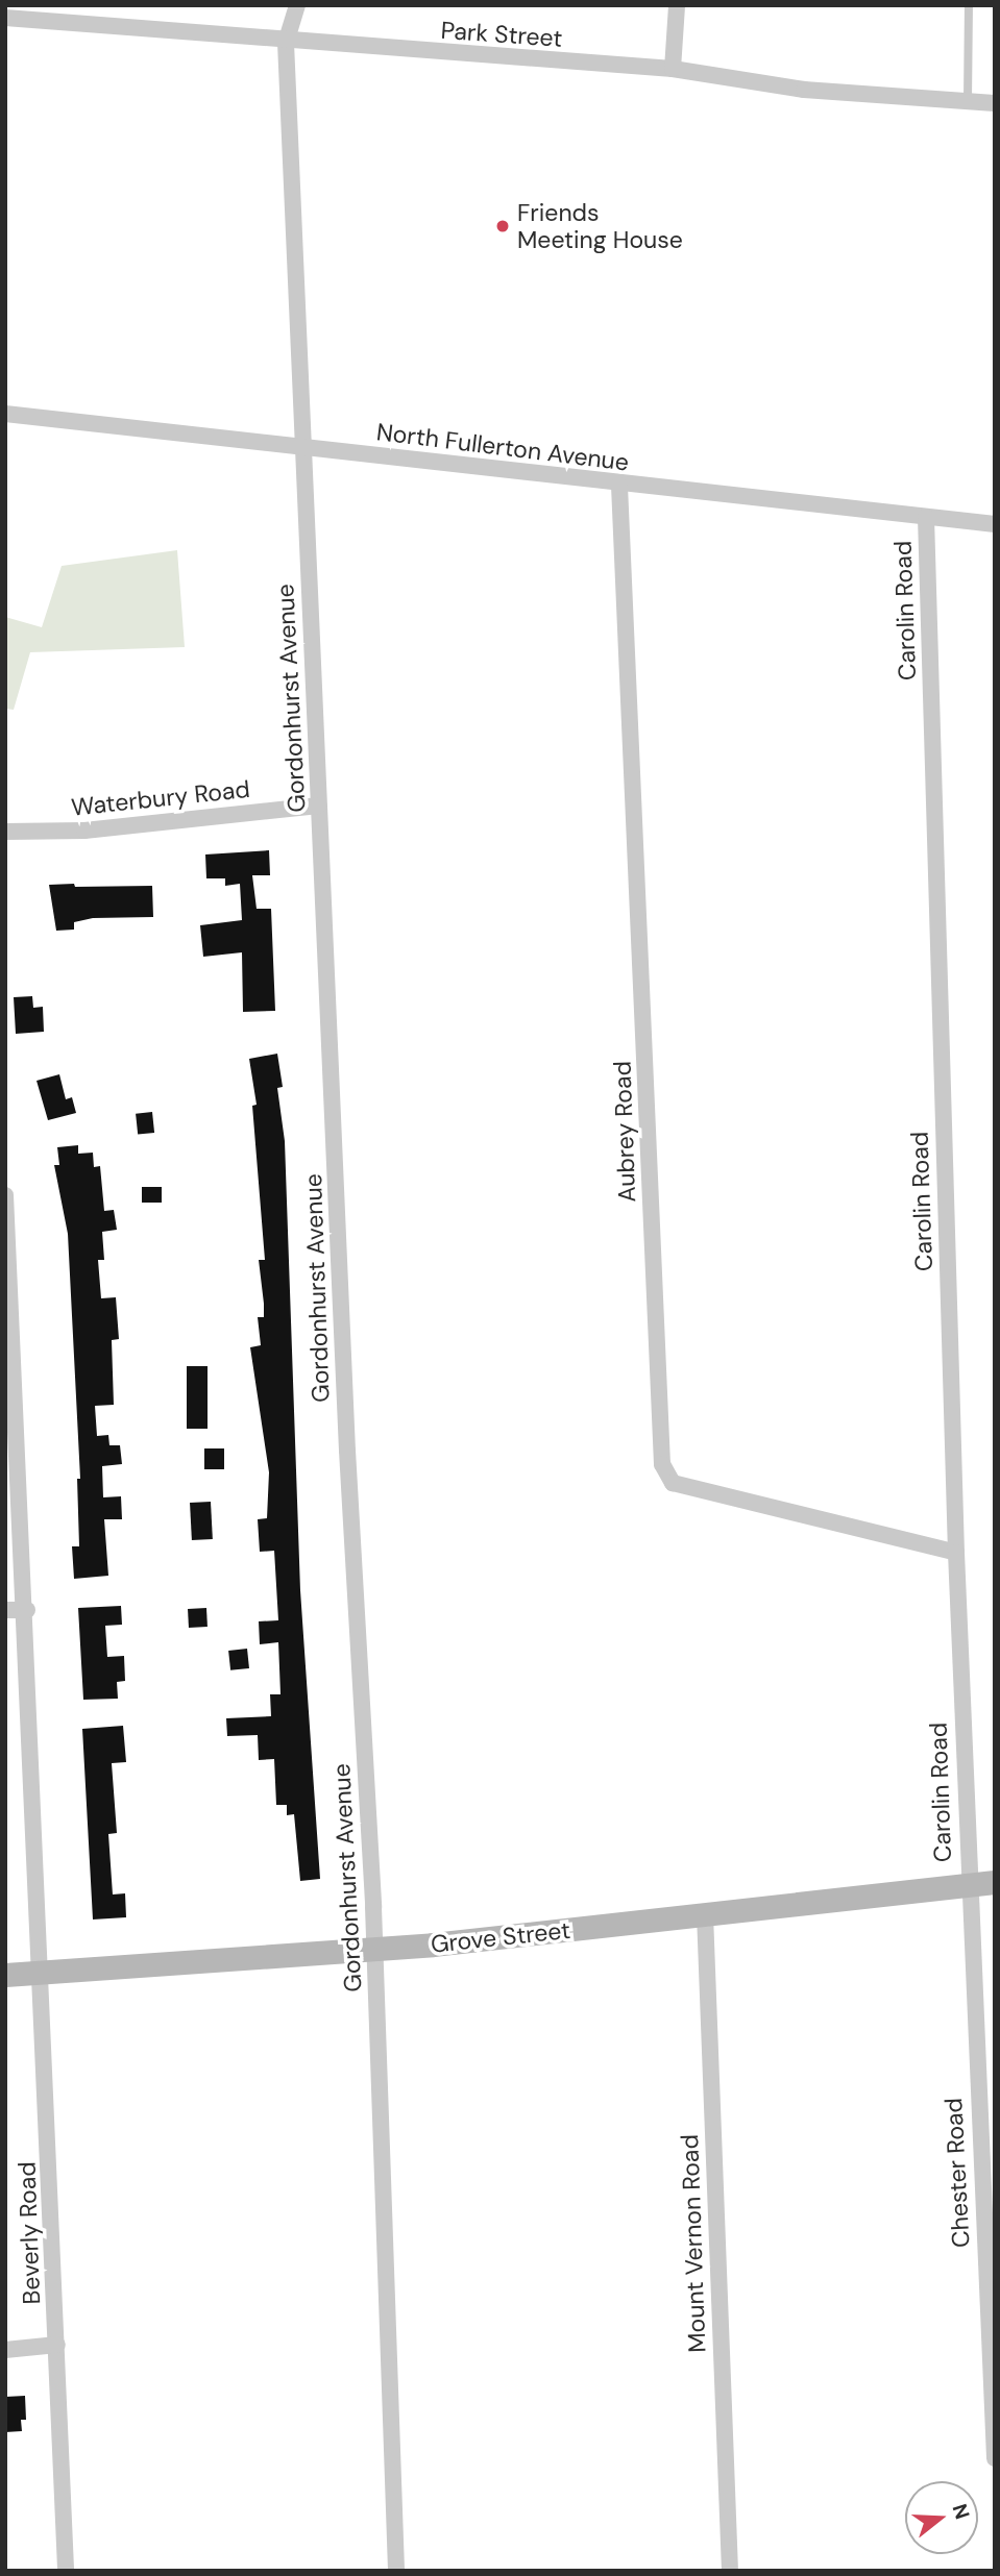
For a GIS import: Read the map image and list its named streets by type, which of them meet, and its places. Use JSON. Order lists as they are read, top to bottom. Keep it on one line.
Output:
{"streets":{"main road":["Grove Street"],"street":["Park Street","North Fullerton Avenue","Carolin Road","Gordonhurst Avenue","Waterbury Road","Aubrey Road","Chester Road","Beverly Road","Mount Vernon Road"]},"crossings":[["Park Street","Gordonhurst Avenue"],["North Fullerton Avenue","Carolin Road"],["North Fullerton Avenue","Gordonhurst Avenue"],["North Fullerton Avenue","Aubrey Road"],["Carolin Road","Aubrey Road"],["Carolin Road","Grove Street"],["Carolin Road","Chester Road"],["Gordonhurst Avenue","Waterbury Road"],["Gordonhurst Avenue","Grove Street"],["Grove Street","Chester Road"],["Grove Street","Beverly Road"],["Grove Street","Mount Vernon Road"]],"places":["Friends Meeting House"],"north":"right"}
